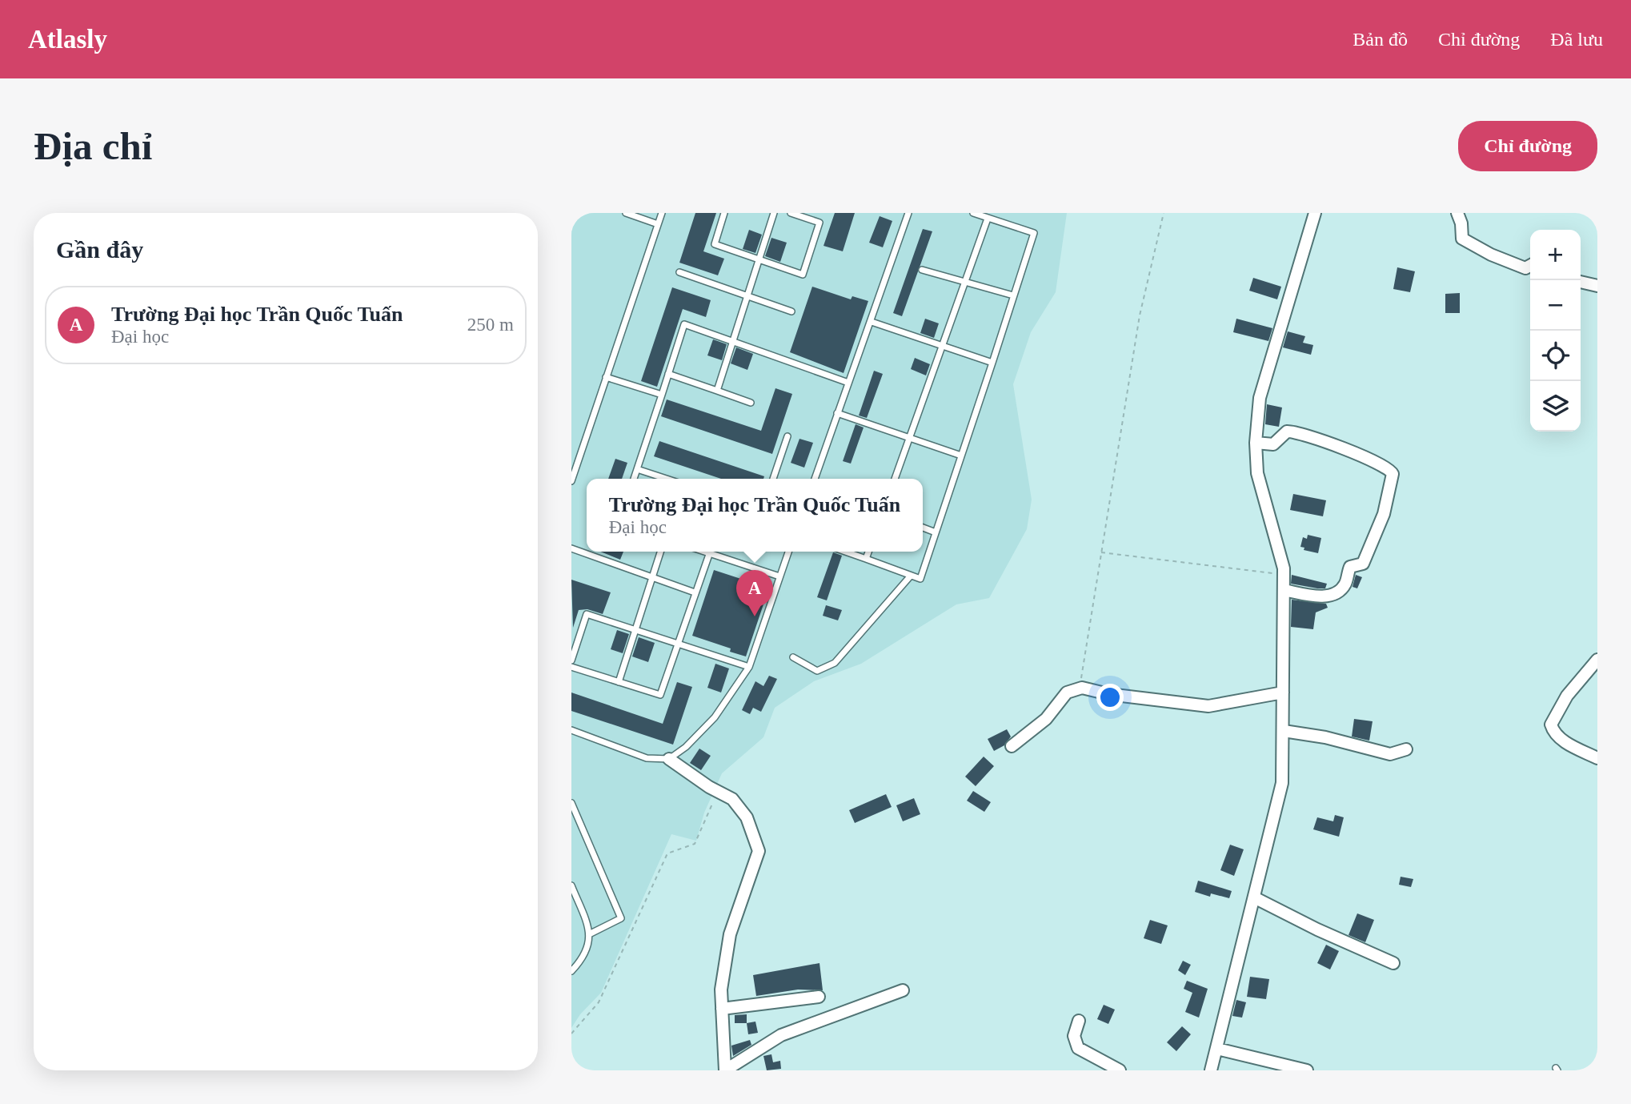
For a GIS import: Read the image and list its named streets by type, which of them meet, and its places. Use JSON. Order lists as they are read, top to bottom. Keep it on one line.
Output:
{"page":{"header":"Atlasly","nav":["Bản đồ","Chỉ đường","Đã lưu"],"buttons":"Chỉ đường","title":"Địa chỉ","heading":"Gần đây","map_buttons":["+","−"],"list":[{"mark":"A","name":"Trường Đại học Trần Quốc Tuấn","note":"Đại học","value":"250 m"}],"popup":["Trường Đại học Trần Quốc Tuấn","Đại học"],"pins":"A"}}
